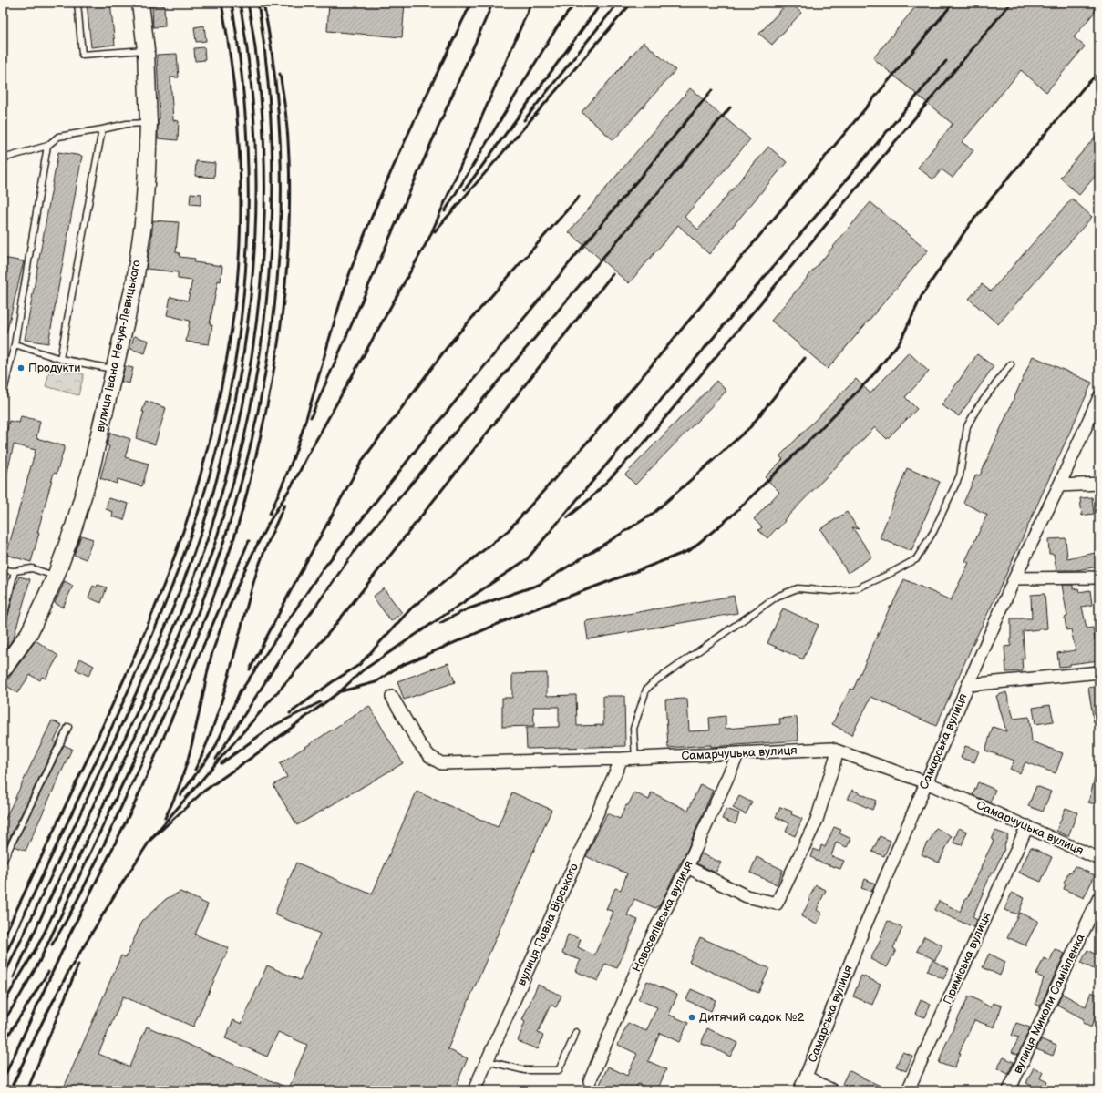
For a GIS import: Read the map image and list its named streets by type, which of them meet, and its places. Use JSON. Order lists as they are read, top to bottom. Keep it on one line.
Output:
{"streets":{"street":["вулиця Івана Нечуя-Левицького","Самарська вулиця","Самарчуцька вулиця","Новоселівська вулиця","вулиця Павла Вірського","Приміська вулиця","вулиця Миколи Самійленка"]},"crossings":[["Самарська вулиця","Самарчуцька вулиця"],["Самарчуцька вулиця","Новоселівська вулиця"],["Самарчуцька вулиця","вулиця Павла Вірського"],["Самарчуцька вулиця","Приміська вулиця"]],"places":["Продукти","Дитячий садок №2"]}
